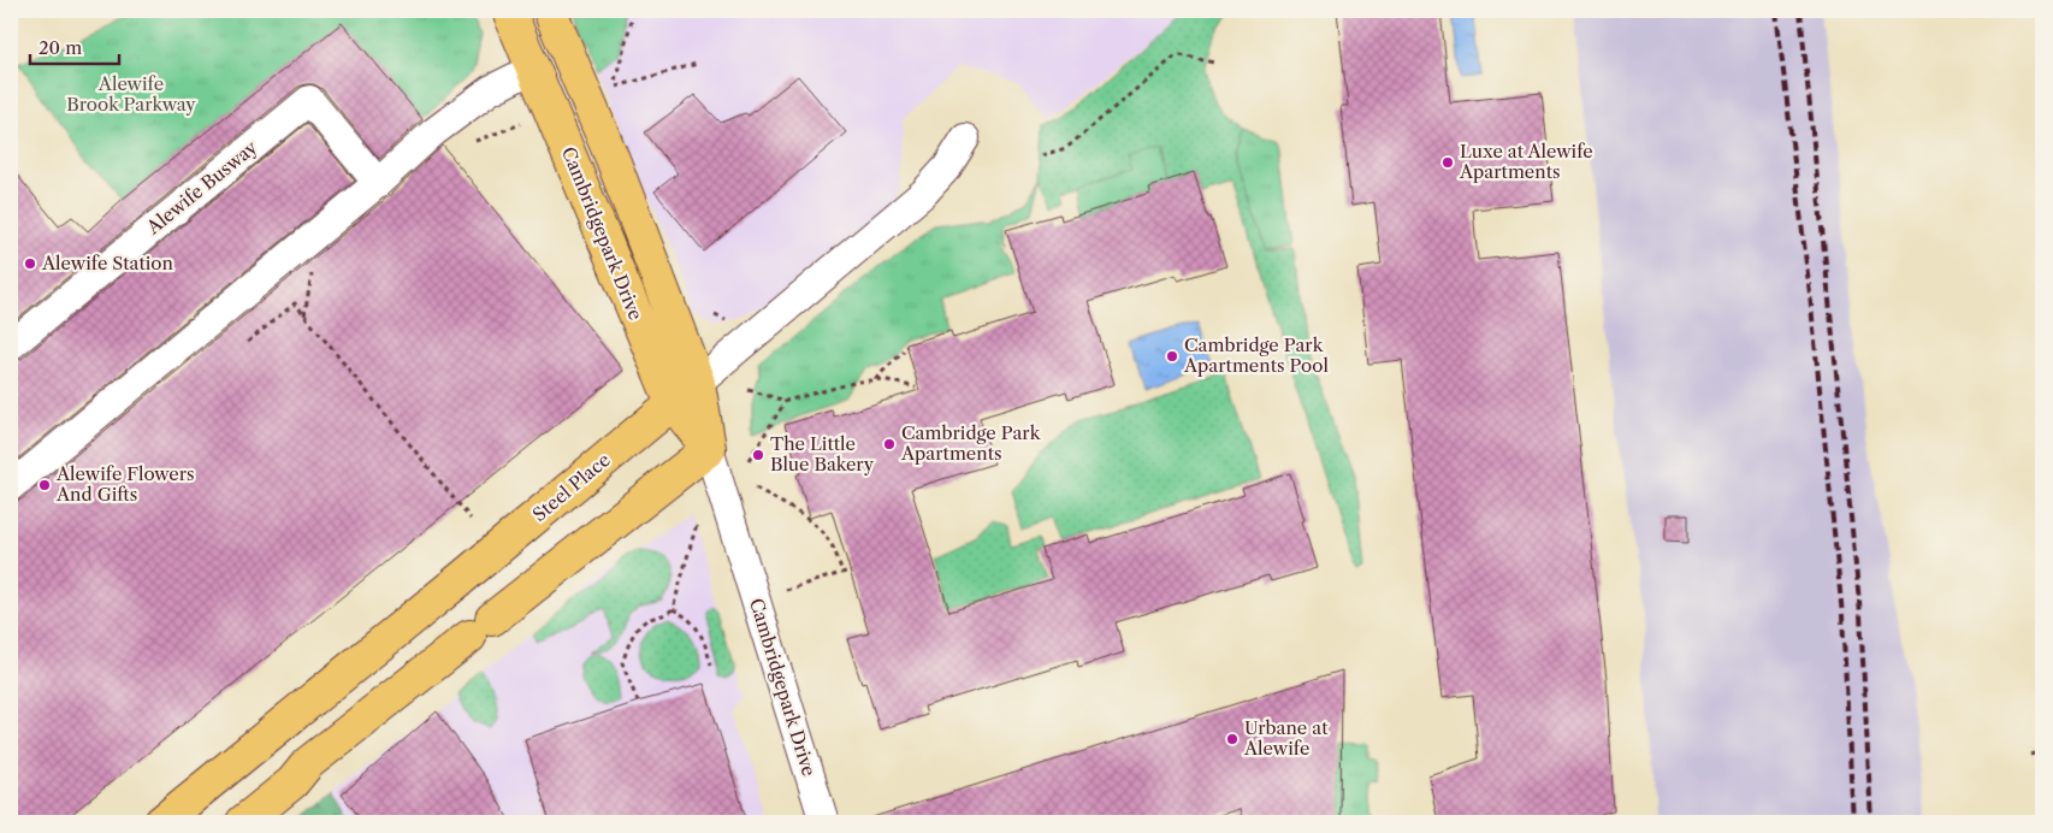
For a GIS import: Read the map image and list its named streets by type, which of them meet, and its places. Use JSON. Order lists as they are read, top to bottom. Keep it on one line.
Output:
{"streets":{"main road":["Cambridgepark Drive","Steel Place"],"street":["Alewife Busway"]},"crossings":[["Cambridgepark Drive","Steel Place"]],"parks":["Alewife Brook Parkway"],"places":["Luxe at Alewife Apartments","Alewife Station","Cambridge Park Apartments Pool","Cambridge Park Apartments","The Little Blue Bakery","Alewife Flowers And Gifts","Urbane at Alewife"],"scale_bar":"20 m"}
